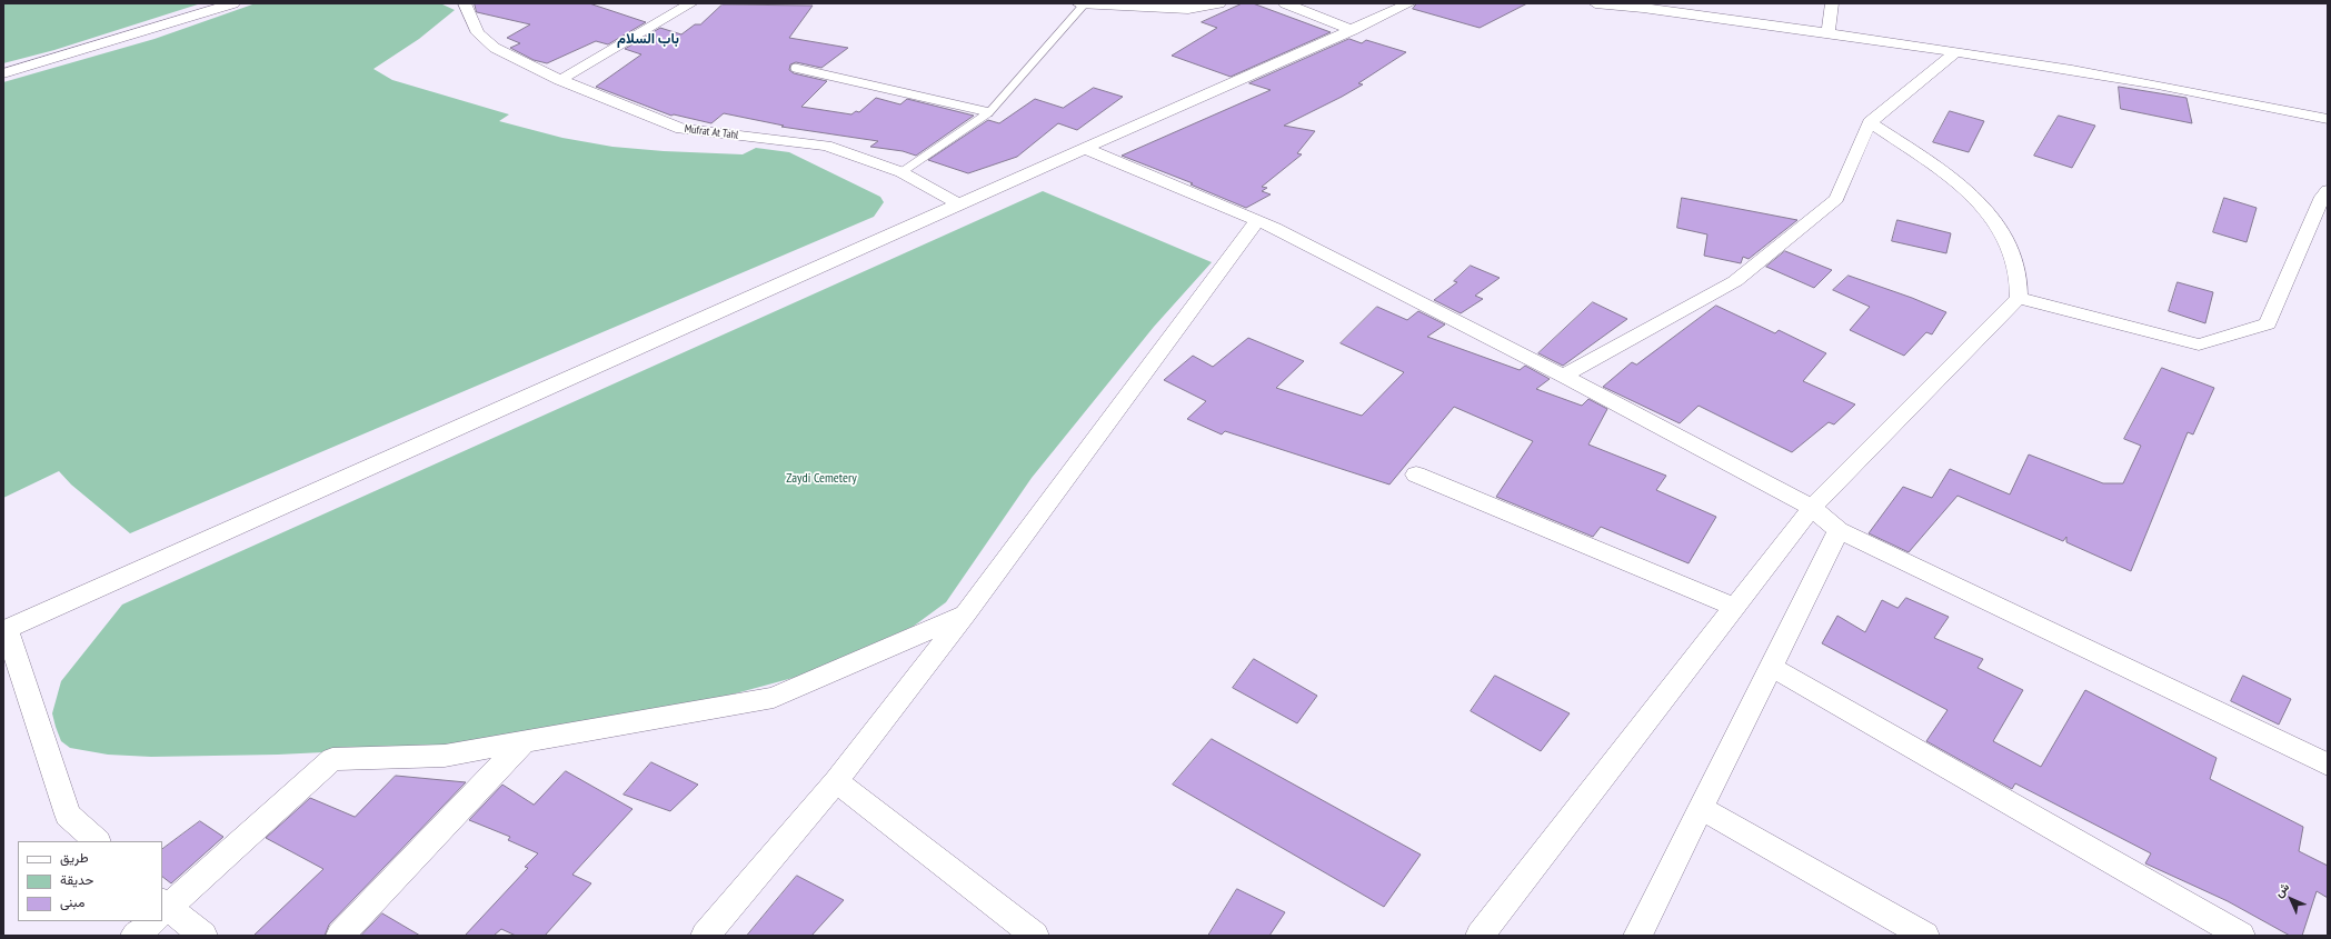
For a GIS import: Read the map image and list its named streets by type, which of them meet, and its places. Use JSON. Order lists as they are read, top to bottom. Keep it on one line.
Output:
{"streets":{"street":["Mufrat At Tahl"]},"districts":["باب السلام"],"parks":["Zaydi Cemetery"],"legend":["طريق","حديقة","مبنى"],"north":"top left"}
